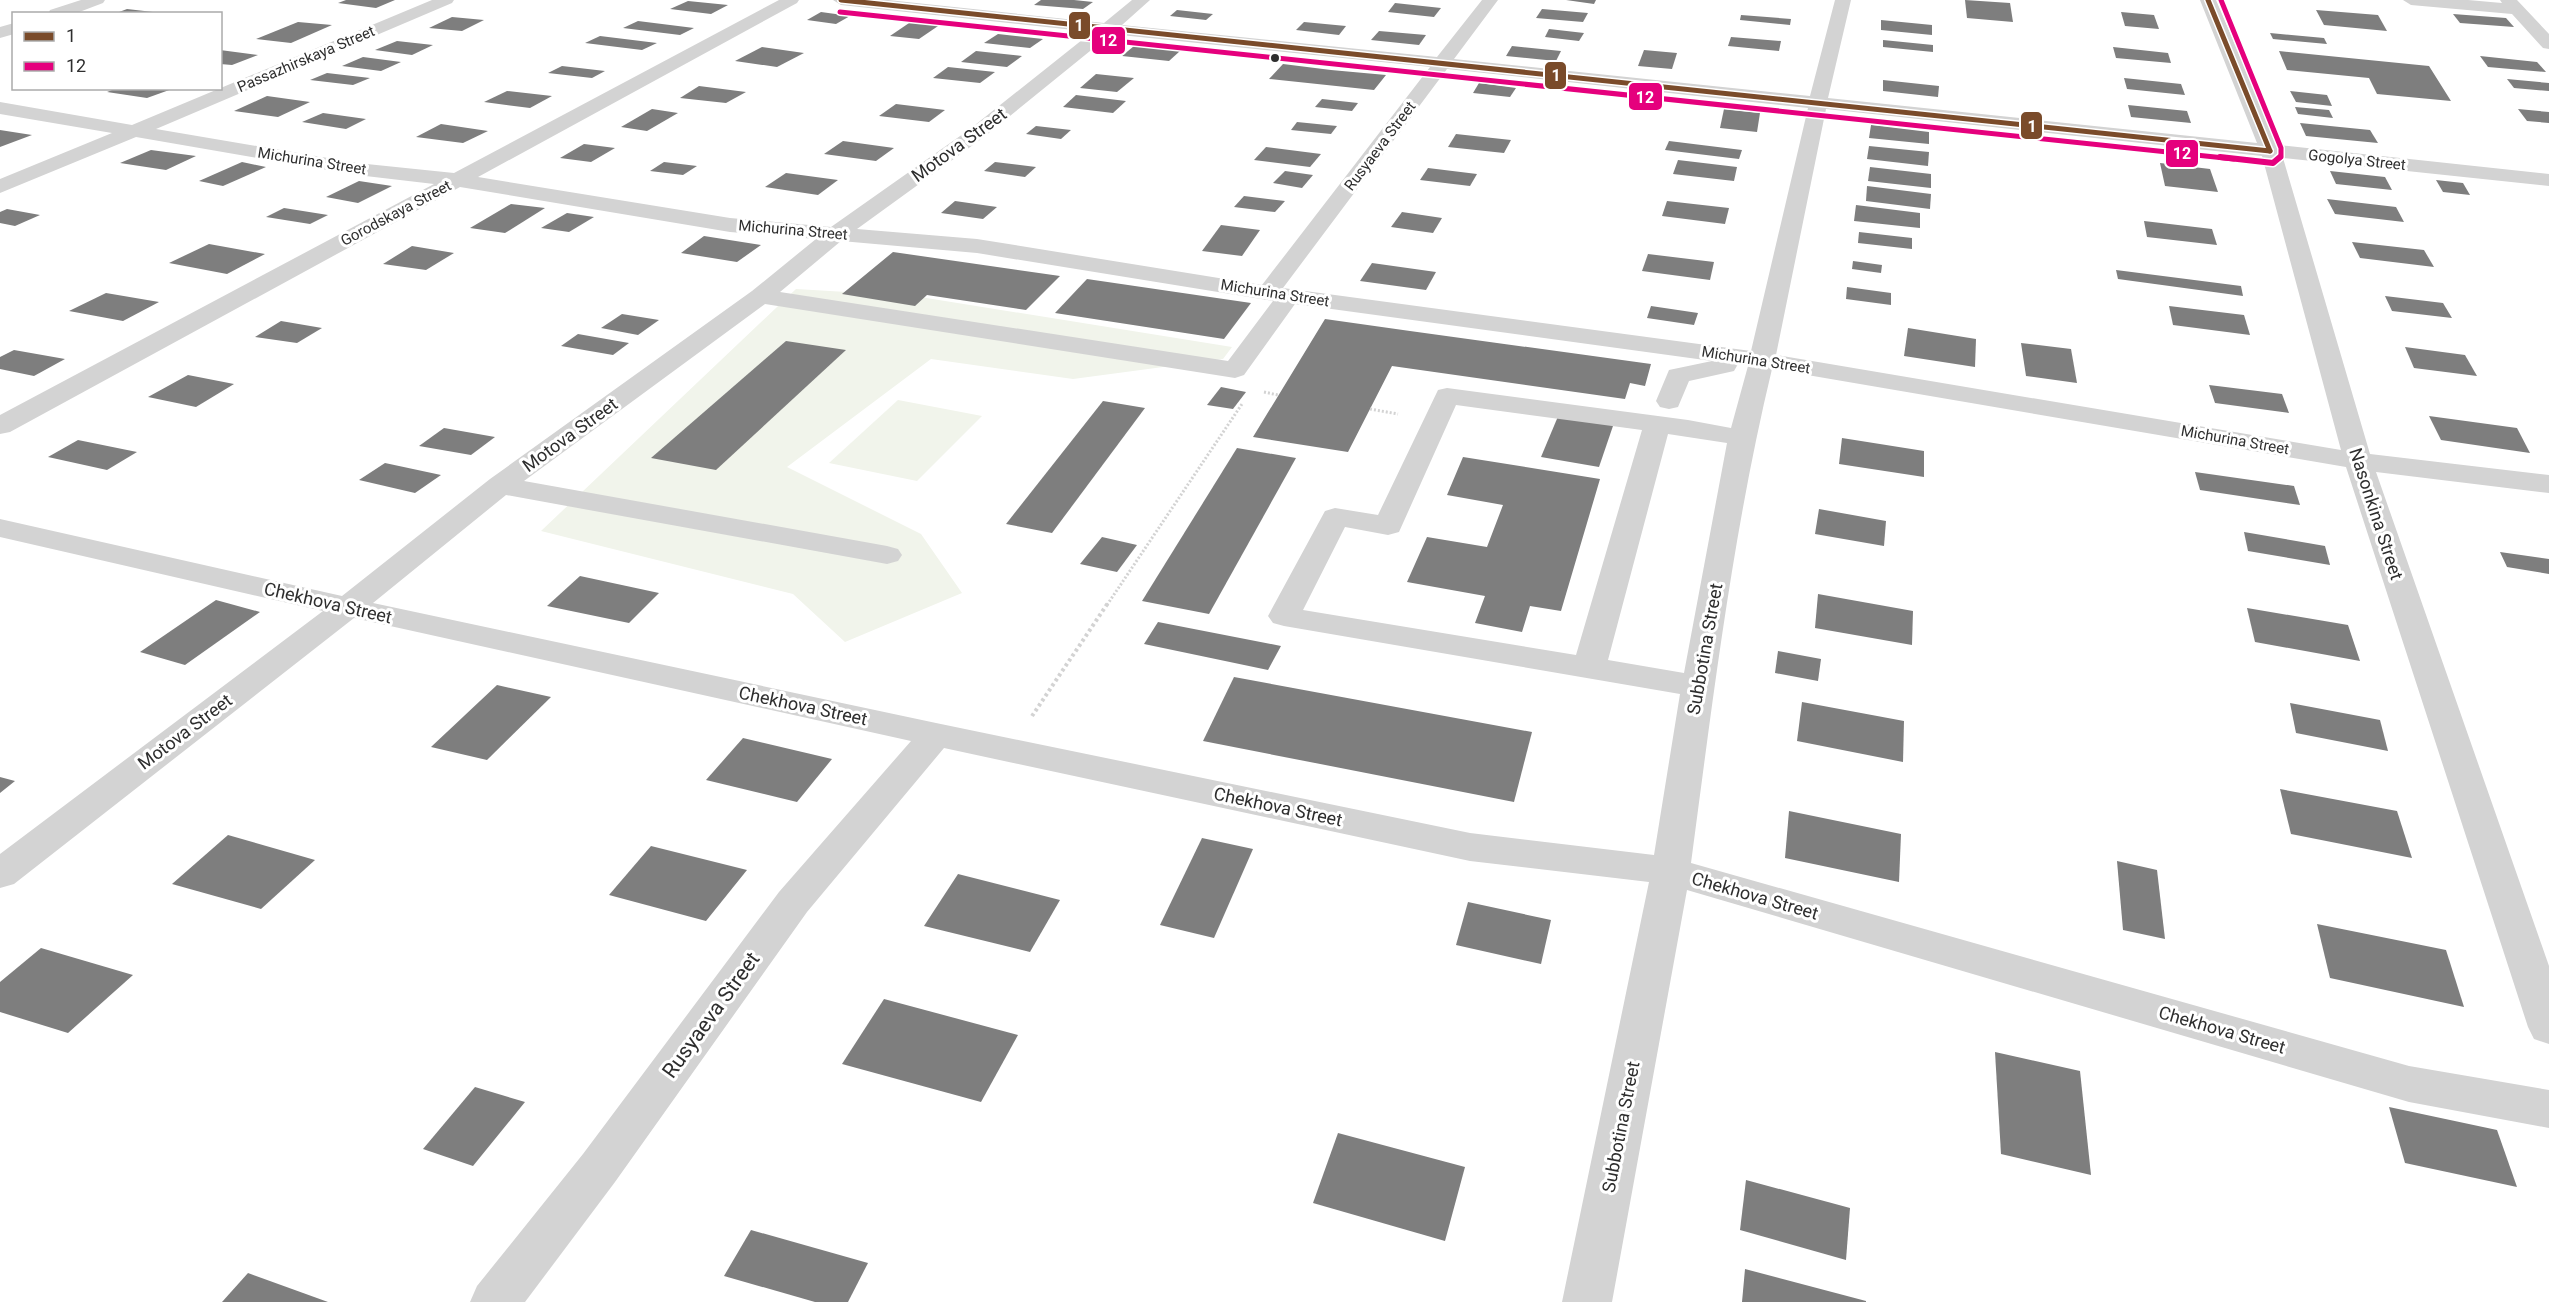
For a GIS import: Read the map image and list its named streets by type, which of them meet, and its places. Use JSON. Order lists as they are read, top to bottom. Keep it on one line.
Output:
{"streets":{"street":["Passazhirskaya Street","Motova Street","Rusyaeva Street","Gogolya Street","Michurina Street","Gorodskaya Street","Nasonkina Street","Chekhova Street","Subbotina Street"]},"crossings":[["Passazhirskaya Street","Michurina Street"],["Motova Street","Rusyaeva Street"],["Motova Street","Gogolya Street"],["Motova Street","Michurina Street"],["Motova Street","Chekhova Street"],["Rusyaeva Street","Gogolya Street"],["Rusyaeva Street","Michurina Street"],["Rusyaeva Street","Chekhova Street"],["Gogolya Street","Nasonkina Street"],["Gogolya Street","Subbotina Street"],["Michurina Street","Gorodskaya Street"],["Michurina Street","Nasonkina Street"],["Michurina Street","Subbotina Street"],["Chekhova Street","Subbotina Street"]],"lines":["transit line 1","transit line 12"],"legend":["1","12"]}
